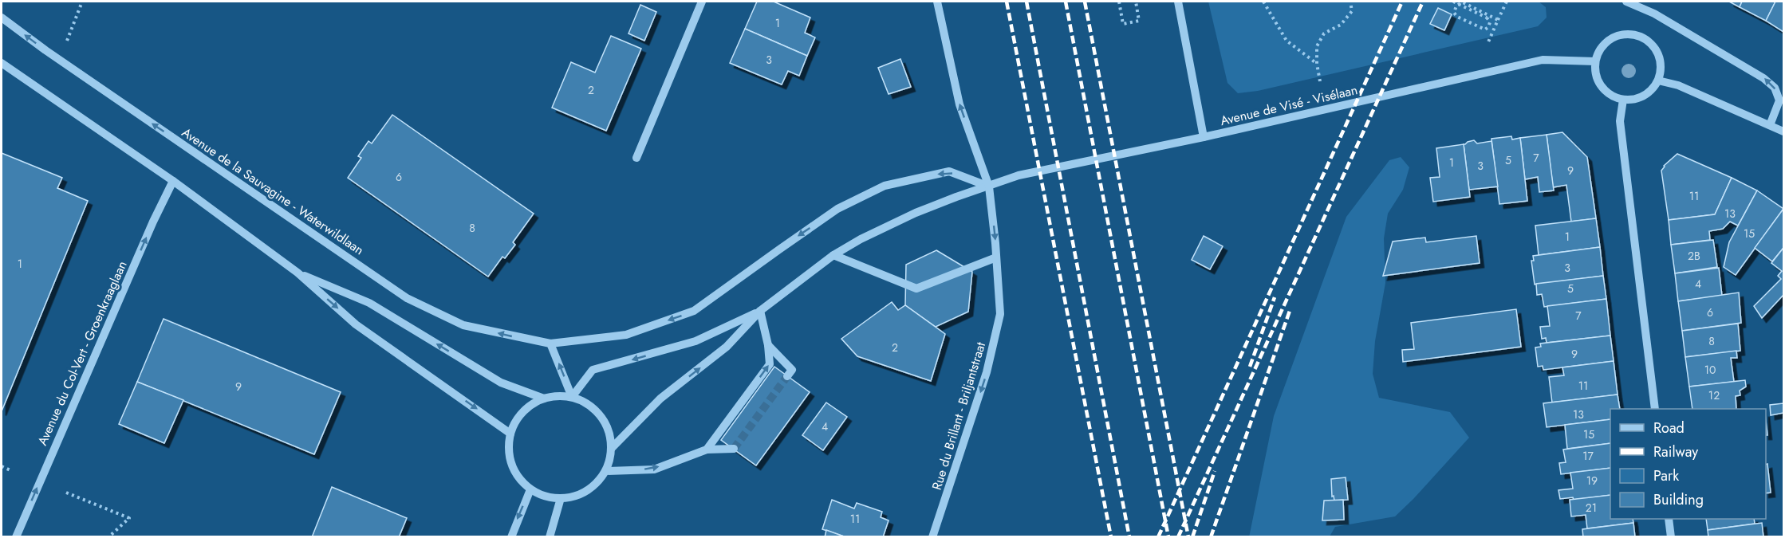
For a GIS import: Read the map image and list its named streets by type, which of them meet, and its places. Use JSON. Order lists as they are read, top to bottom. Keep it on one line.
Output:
{"streets":{"street":["Avenue de Visé - Visélaan","Avenue de la Sauvagine - Waterwildlaan","Avenue du Col-Vert - Groenkraaglaan","Rue du Brillant - Briljantstraat"]},"crossings":[["Avenue de Visé - Visélaan","Avenue de la Sauvagine - Waterwildlaan"],["Avenue de Visé - Visélaan","Rue du Brillant - Briljantstraat"],["Avenue de la Sauvagine - Waterwildlaan","Rue du Brillant - Briljantstraat"]],"one_way":["Avenue du Col-Vert - Groenkraaglaan"],"house_numbers":["1","3","2","7","5","1","3","9","6","11","13","8","15","1","2B","1","3","4","5","6","7","8","2","9","10","11","9","12","13","4","15","17","19","21","11"],"legend":["Road","Railway","Park","Building"]}
